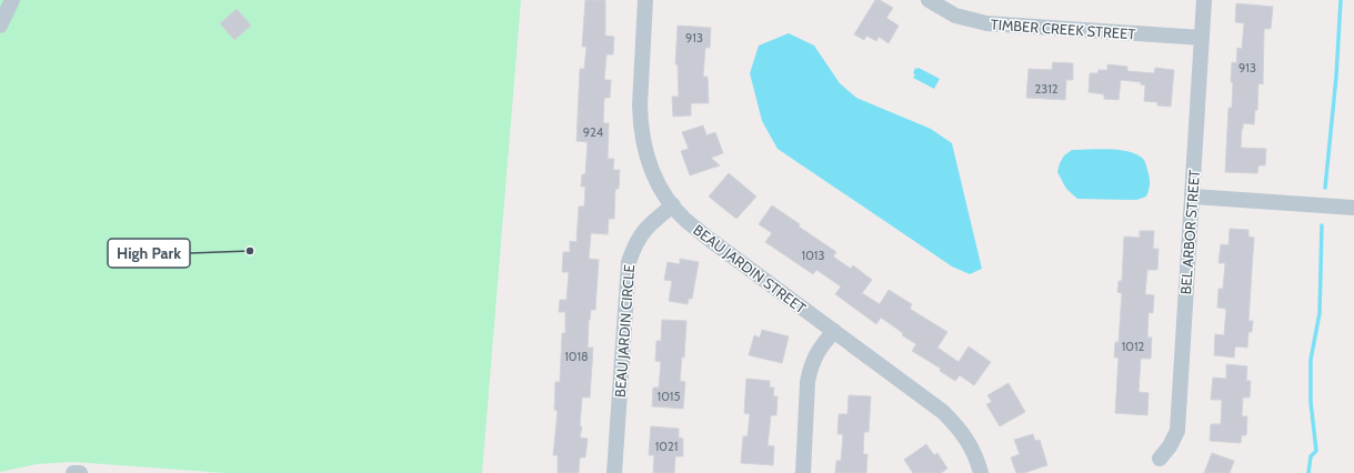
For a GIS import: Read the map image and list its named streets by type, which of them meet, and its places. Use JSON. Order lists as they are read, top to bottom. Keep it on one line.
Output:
{"streets":{"street":["TIMBER CREEK STREET","BEL ARBOR STREET","BEAU JARDIN STREET","BEAU JARDIN CIRCLE"]},"crossings":[["TIMBER CREEK STREET","BEL ARBOR STREET"],["BEAU JARDIN STREET","BEAU JARDIN CIRCLE"]],"places":["High Park"],"house_numbers":["913","913","2312","924","1013","1012","1018","1015","1021"]}
